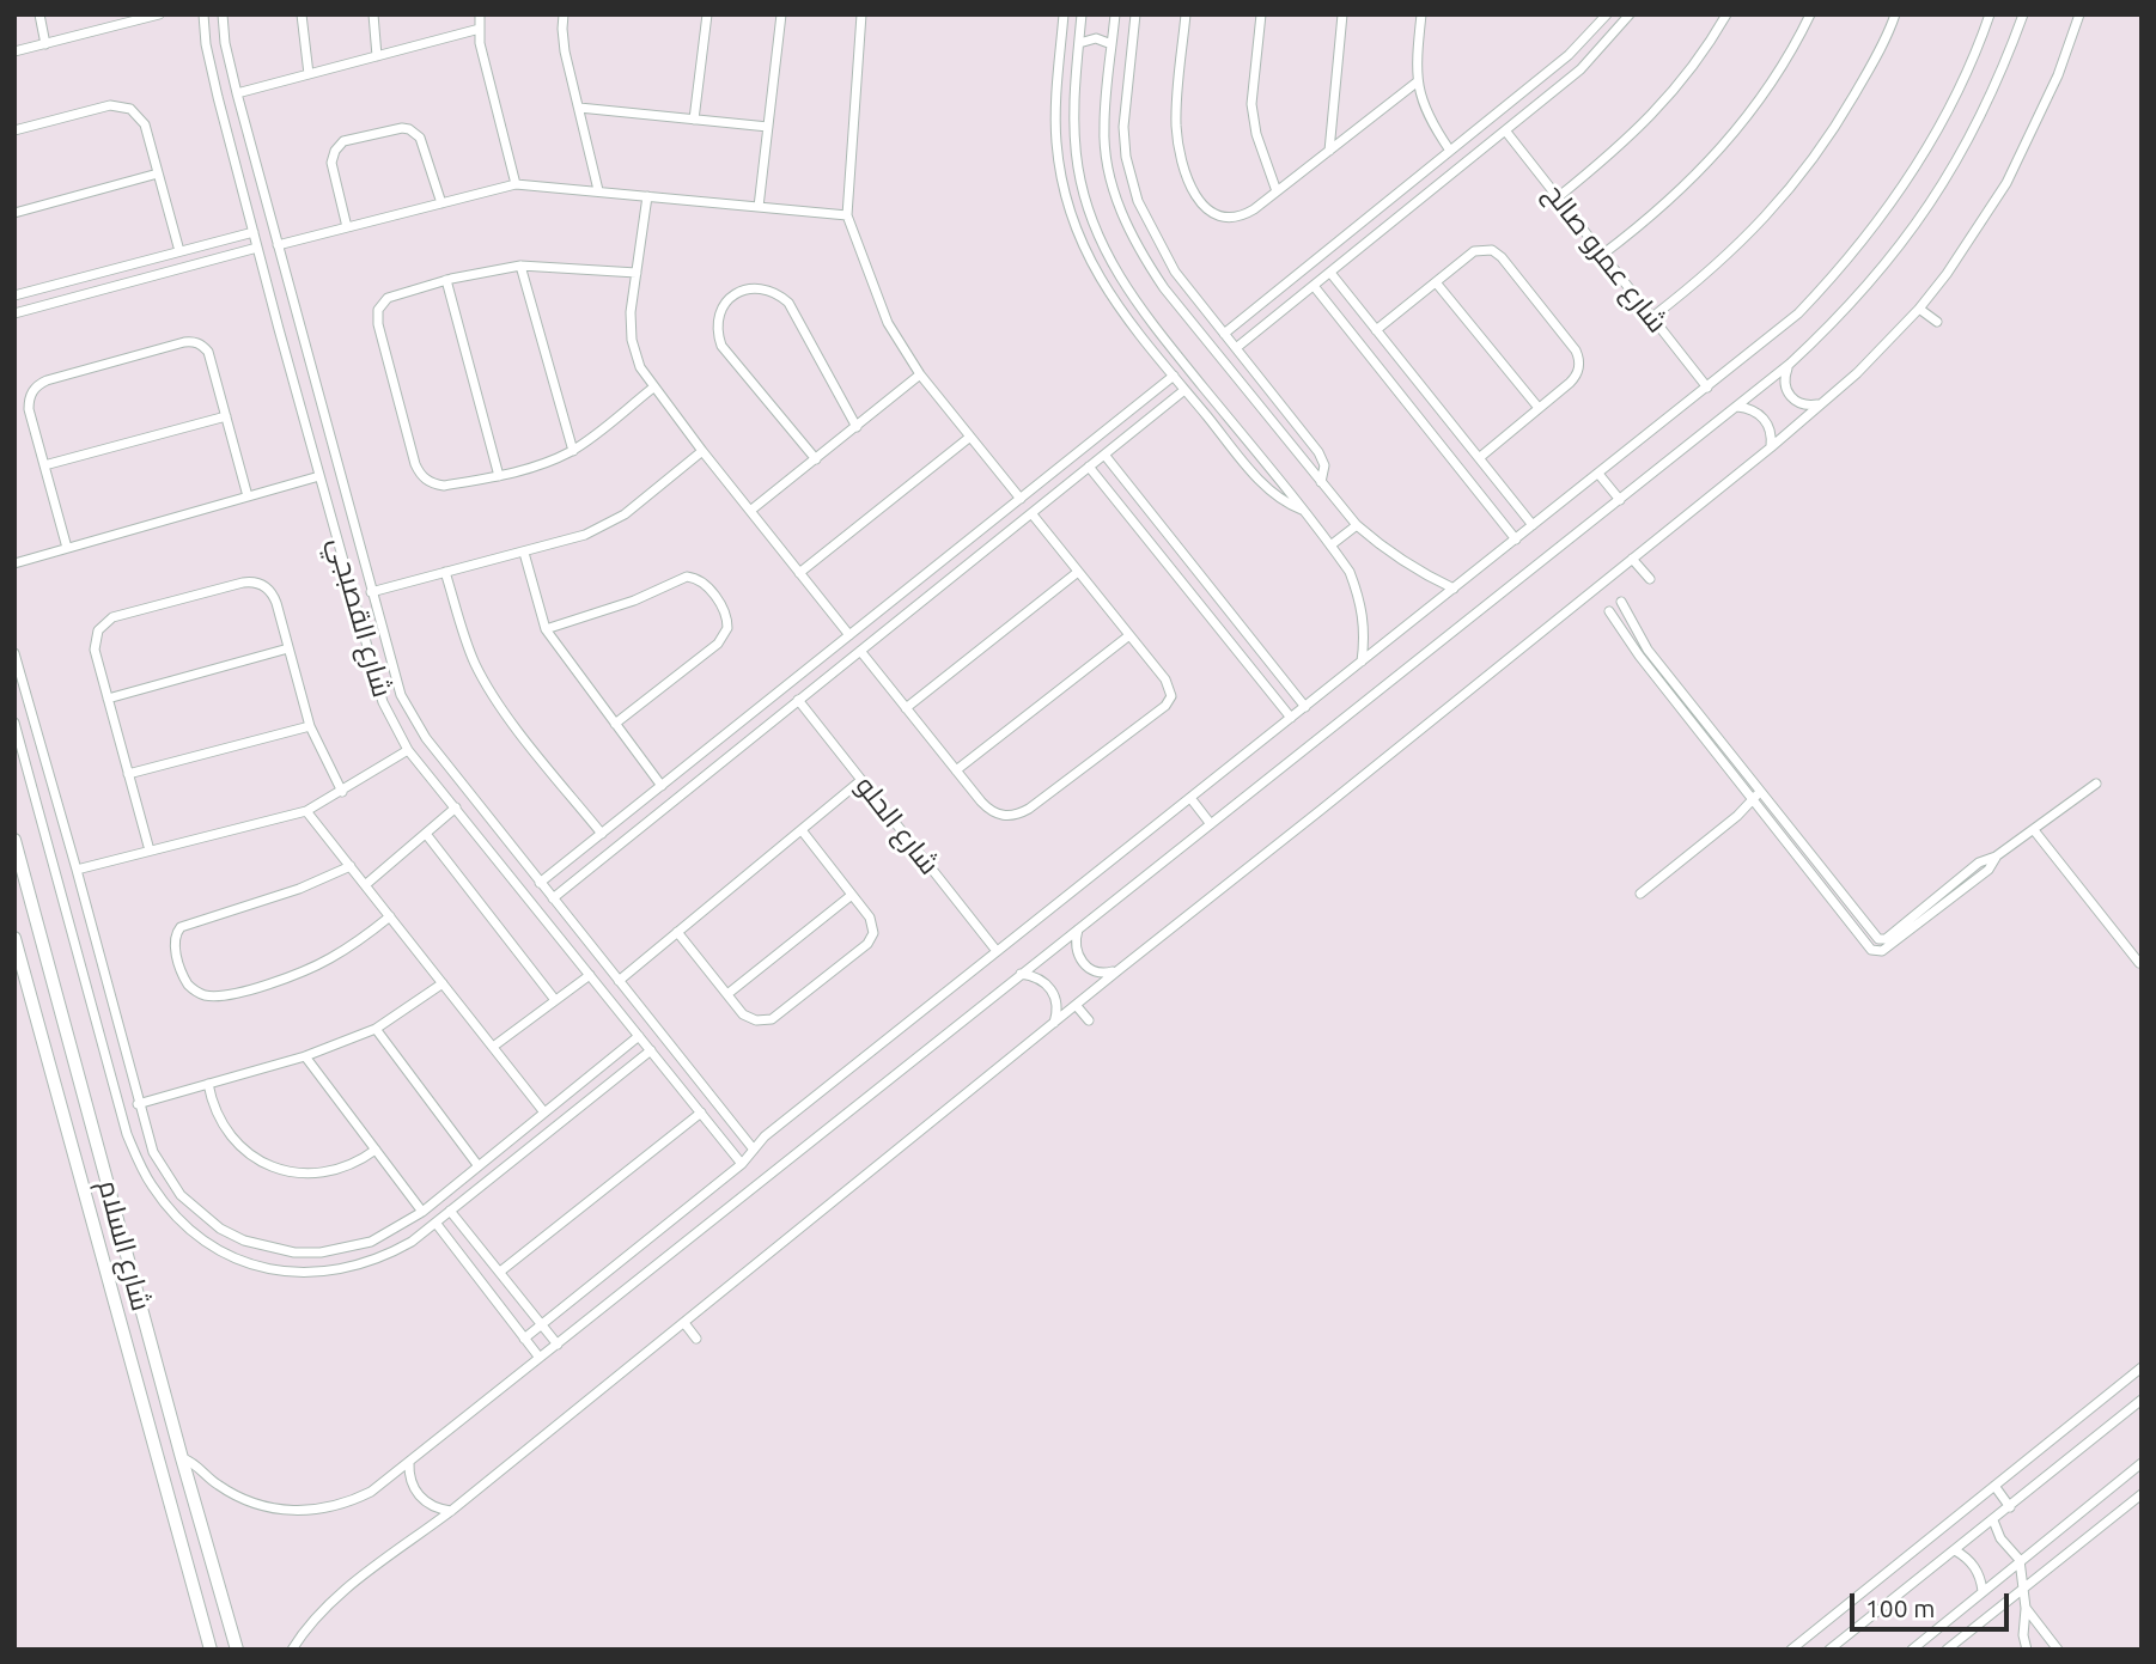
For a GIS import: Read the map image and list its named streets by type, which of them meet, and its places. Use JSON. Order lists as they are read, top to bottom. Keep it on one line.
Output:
{"streets":{"main road":["شارع السلام"],"street":["شارع عمرو صالح","شارع القصبجي","شارع الحلو"]},"scale_bar":"100 m"}
